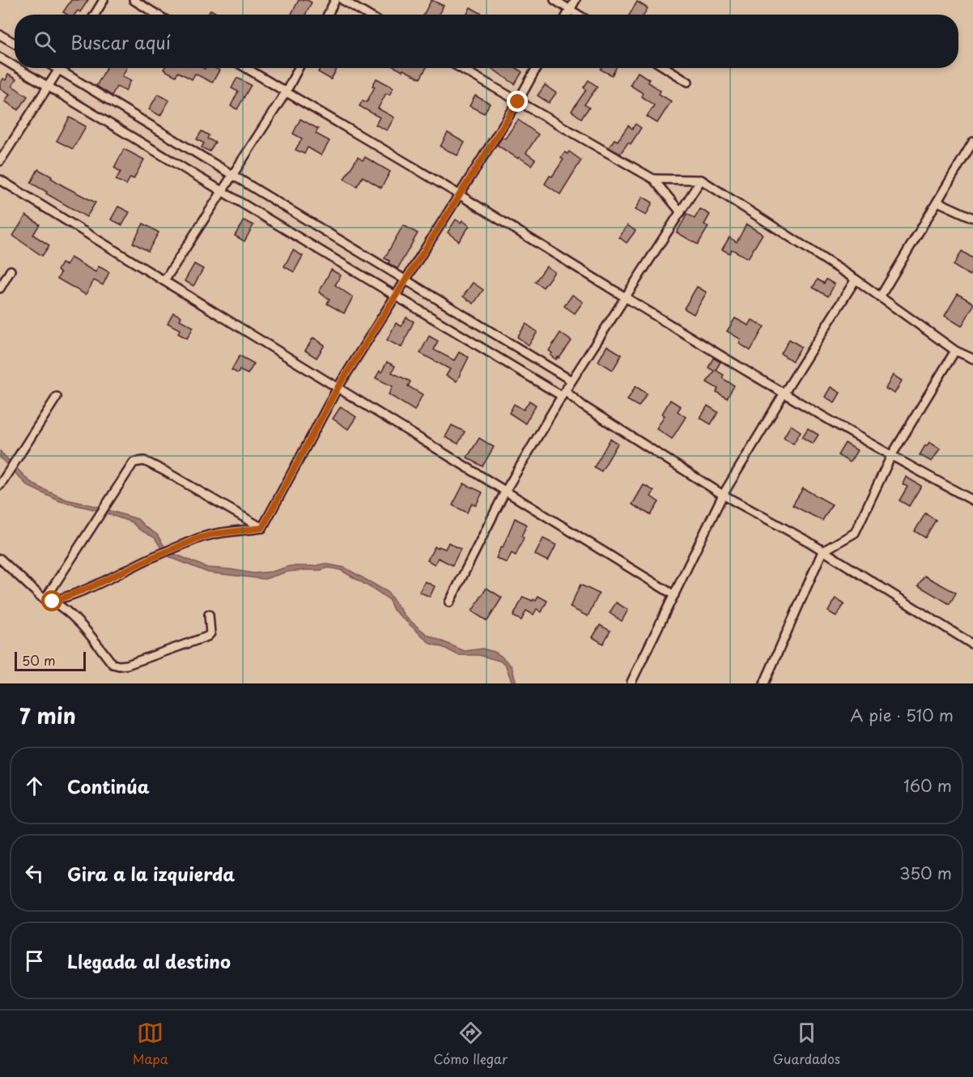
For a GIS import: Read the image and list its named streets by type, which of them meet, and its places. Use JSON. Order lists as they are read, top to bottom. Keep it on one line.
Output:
{"scale_bar":"50 m","page":{"search":"Buscar aquí","scale":"50 m","heading":["7 min","A pie · 510 m"],"list":[["Continúa","160 m"],["Gira a la izquierda","350 m"],"Llegada al destino"],"nav":["Mapa","Cómo llegar","Guardados"]}}
